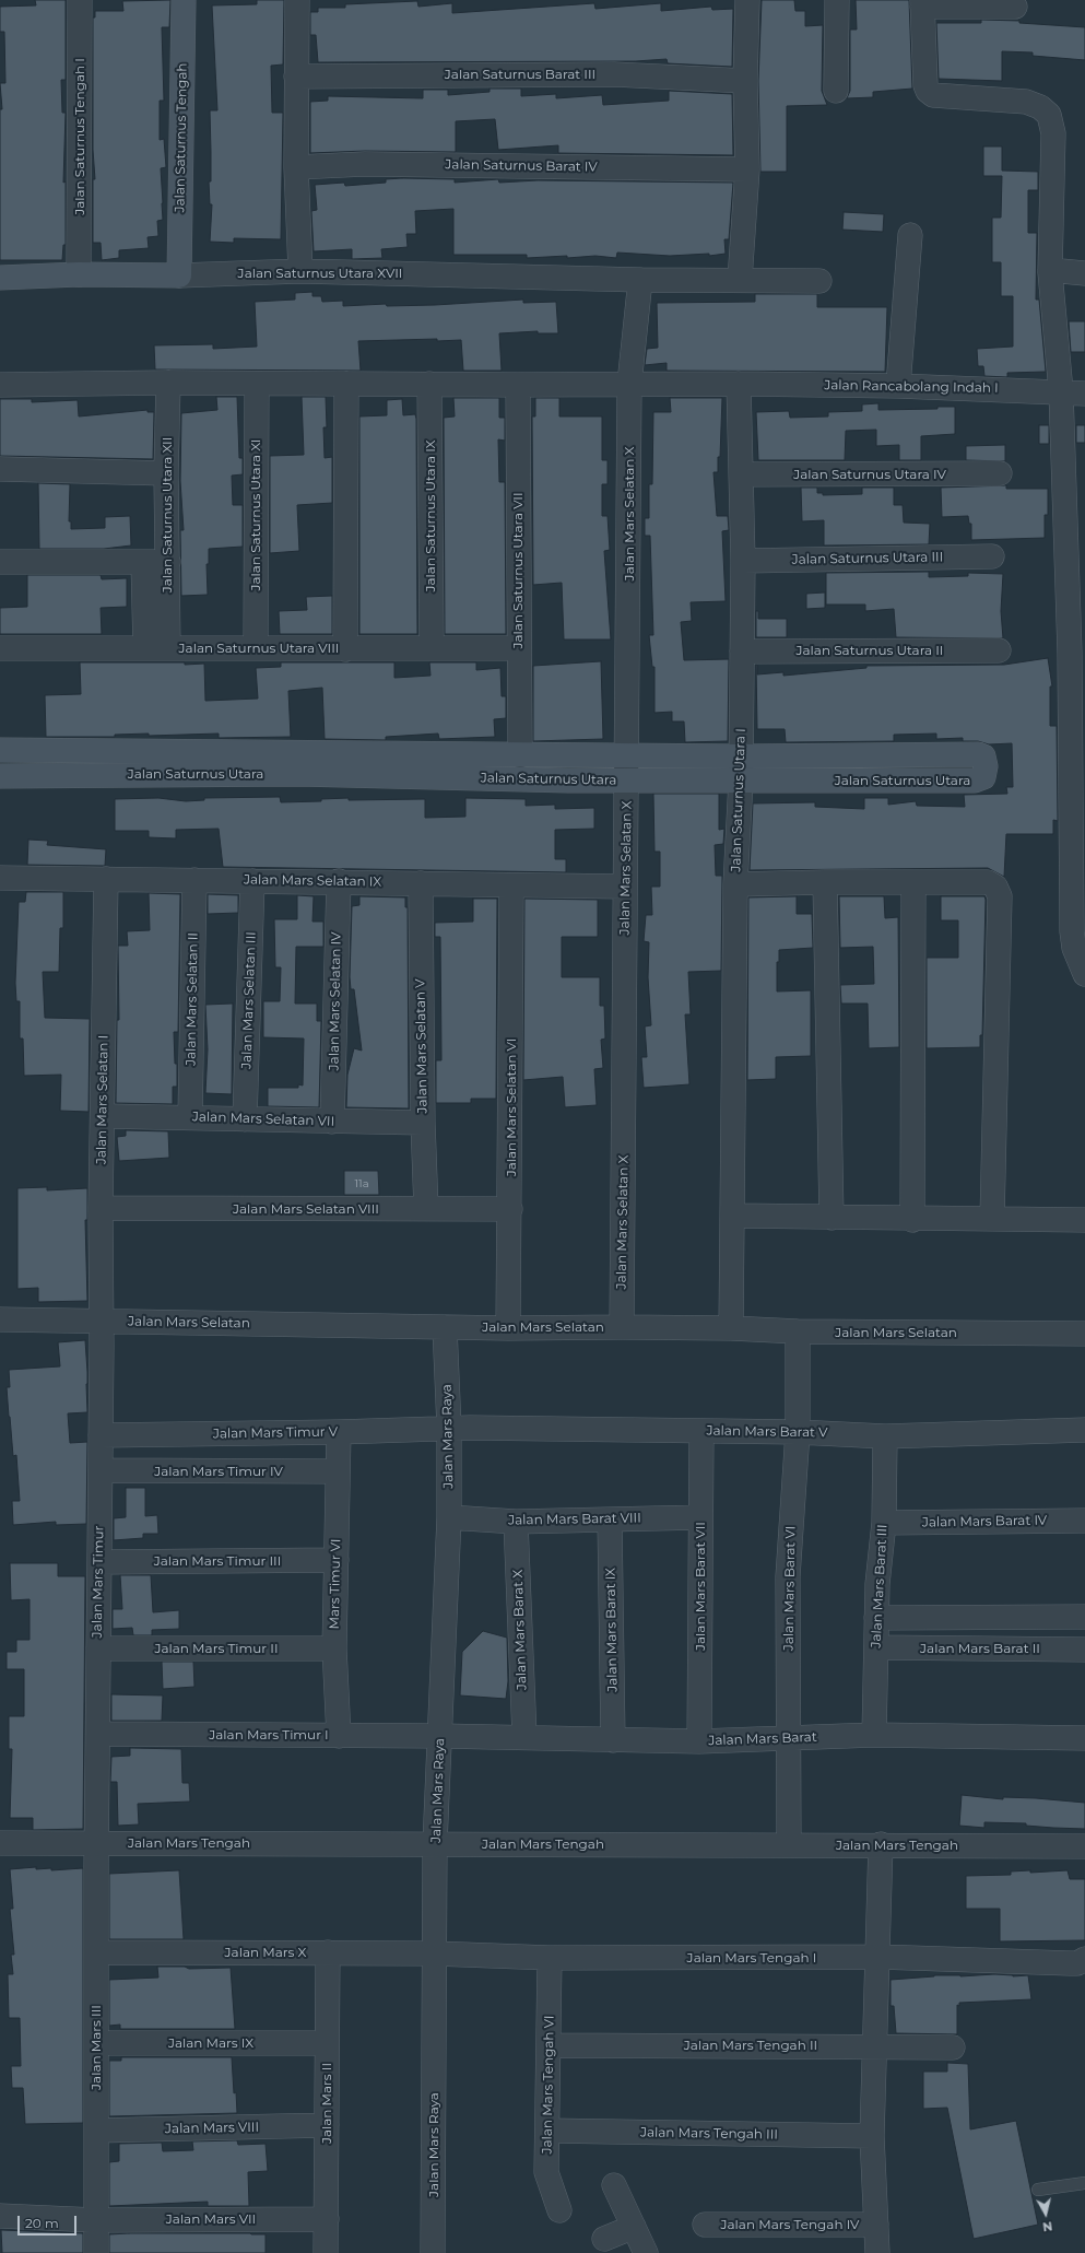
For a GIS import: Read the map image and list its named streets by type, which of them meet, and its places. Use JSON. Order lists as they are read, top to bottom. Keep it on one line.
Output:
{"streets":{"street":["Jalan Saturnus Barat III","Jalan Saturnus Tengah I","Jalan Saturnus Tengah","Jalan Saturnus Barat IV","Jalan Saturnus Utara XVII","Jalan Rancabolang Indah I","Jalan Saturnus Utara IV","Jalan Mars Selatan X","Jalan Saturnus Utara XII","Jalan Saturnus Utara XI","Jalan Saturnus Utara IX","Jalan Saturnus Utara III","Jalan Saturnus Utara VII","Jalan Saturnus Utara VIII","Jalan Saturnus Utara II","Jalan Saturnus Utara","Jalan Saturnus Utara I","Jalan Mars Selatan IX","Jalan Mars Selatan II","Jalan Mars Selatan III","Jalan Mars Selatan IV","Jalan Mars Selatan V","Jalan Mars Selatan I","Jalan Mars Selatan VI","Jalan Mars Selatan VII","Jalan Mars Selatan VIII","Jalan Mars Selatan","Jalan Mars Barat V","Jalan Mars Timur V","Jalan Mars Raya","Jalan Mars Timur IV","Jalan Mars Barat VIII","Jalan Mars Barat IV","Jalan Mars Timur III","Jalan Mars Timur","Mars Timur VI","Jalan Mars Barat VII","Jalan Mars Barat III","Jalan Mars Barat VI","Jalan Mars Barat X","Jalan Mars Barat IX","Jalan Mars Timur II","Jalan Mars Barat II","Jalan Mars Timur I","Jalan Mars Barat","Jalan Mars Tengah","Jalan Mars X","Jalan Mars Tengah I","Jalan Mars IX","Jalan Mars Tengah II","Jalan Mars III","Jalan Mars Tengah VI","Jalan Mars II","Jalan Mars VIII","Jalan Mars Tengah III","Jalan Mars VII","Jalan Mars Tengah IV"]},"crossings":[["Jalan Saturnus Tengah I","Jalan Saturnus Utara XVII"],["Jalan Saturnus Tengah","Jalan Saturnus Utara XVII"],["Jalan Saturnus Utara XVII","Jalan Mars Selatan X"],["Jalan Rancabolang Indah I","Jalan Mars Selatan X"],["Jalan Rancabolang Indah I","Jalan Saturnus Utara XII"],["Jalan Rancabolang Indah I","Jalan Saturnus Utara XI"],["Jalan Rancabolang Indah I","Jalan Saturnus Utara IX"],["Jalan Rancabolang Indah I","Jalan Saturnus Utara VII"],["Jalan Rancabolang Indah I","Jalan Saturnus Utara I"],["Jalan Saturnus Utara IV","Jalan Saturnus Utara I"],["Jalan Mars Selatan X","Jalan Saturnus Utara"],["Jalan Mars Selatan X","Jalan Mars Selatan IX"],["Jalan Mars Selatan X","Jalan Mars Selatan"],["Jalan Saturnus Utara XII","Jalan Saturnus Utara VIII"],["Jalan Saturnus Utara XI","Jalan Saturnus Utara VIII"],["Jalan Saturnus Utara IX","Jalan Saturnus Utara VIII"],["Jalan Saturnus Utara III","Jalan Saturnus Utara I"],["Jalan Saturnus Utara VII","Jalan Saturnus Utara VIII"],["Jalan Saturnus Utara VII","Jalan Saturnus Utara"],["Jalan Saturnus Utara II","Jalan Saturnus Utara I"],["Jalan Saturnus Utara","Jalan Saturnus Utara I"],["Jalan Saturnus Utara I","Jalan Mars Selatan"],["Jalan Mars Selatan IX","Jalan Mars Selatan II"],["Jalan Mars Selatan IX","Jalan Mars Selatan III"],["Jalan Mars Selatan IX","Jalan Mars Selatan IV"],["Jalan Mars Selatan IX","Jalan Mars Selatan V"],["Jalan Mars Selatan IX","Jalan Mars Selatan I"],["Jalan Mars Selatan IX","Jalan Mars Selatan VI"],["Jalan Mars Selatan II","Jalan Mars Selatan VII"],["Jalan Mars Selatan III","Jalan Mars Selatan VII"],["Jalan Mars Selatan IV","Jalan Mars Selatan VII"],["Jalan Mars Selatan V","Jalan Mars Selatan VII"],["Jalan Mars Selatan V","Jalan Mars Selatan VIII"],["Jalan Mars Selatan I","Jalan Mars Selatan VII"],["Jalan Mars Selatan I","Jalan Mars Selatan VIII"],["Jalan Mars Selatan I","Jalan Mars Selatan"],["Jalan Mars Selatan I","Jalan Mars Timur"],["Jalan Mars Selatan VI","Jalan Mars Selatan VIII"],["Jalan Mars Selatan VI","Jalan Mars Selatan"],["Jalan Mars Selatan","Jalan Mars Raya"],["Jalan Mars Selatan","Jalan Mars Timur"],["Jalan Mars Selatan","Jalan Mars Barat VI"],["Jalan Mars Barat V","Jalan Mars Timur V"],["Jalan Mars Barat V","Jalan Mars Raya"],["Jalan Mars Barat V","Jalan Mars Barat VII"],["Jalan Mars Barat V","Jalan Mars Barat III"],["Jalan Mars Barat V","Jalan Mars Barat VI"],["Jalan Mars Timur V","Jalan Mars Raya"],["Jalan Mars Timur V","Jalan Mars Timur"],["Jalan Mars Timur V","Mars Timur VI"],["Jalan Mars Raya","Jalan Mars Barat VIII"],["Jalan Mars Raya","Jalan Mars Timur I"],["Jalan Mars Raya","Jalan Mars Barat"],["Jalan Mars Raya","Jalan Mars Tengah"],["Jalan Mars Raya","Jalan Mars X"],["Jalan Mars Raya","Jalan Mars Tengah I"],["Jalan Mars Timur IV","Jalan Mars Timur"],["Jalan Mars Timur IV","Mars Timur VI"],["Jalan Mars Barat VIII","Jalan Mars Barat VII"],["Jalan Mars Barat VIII","Jalan Mars Barat X"],["Jalan Mars Barat VIII","Jalan Mars Barat IX"],["Jalan Mars Barat IV","Jalan Mars Barat III"],["Jalan Mars Timur III","Jalan Mars Timur"],["Jalan Mars Timur III","Mars Timur VI"],["Jalan Mars Timur","Jalan Mars Timur II"],["Jalan Mars Timur","Jalan Mars Timur I"],["Jalan Mars Timur","Jalan Mars Tengah"],["Jalan Mars Timur","Jalan Mars III"],["Mars Timur VI","Jalan Mars Timur II"],["Mars Timur VI","Jalan Mars Timur I"],["Jalan Mars Barat VII","Jalan Mars Barat"],["Jalan Mars Barat III","Jalan Mars Barat II"],["Jalan Mars Barat III","Jalan Mars Barat"],["Jalan Mars Barat VI","Jalan Mars Barat"],["Jalan Mars Barat VI","Jalan Mars Tengah"],["Jalan Mars Barat X","Jalan Mars Barat"],["Jalan Mars Barat IX","Jalan Mars Barat"],["Jalan Mars Timur I","Jalan Mars Barat"],["Jalan Mars Tengah","Jalan Mars III"],["Jalan Mars X","Jalan Mars Tengah I"],["Jalan Mars X","Jalan Mars III"],["Jalan Mars X","Jalan Mars II"],["Jalan Mars Tengah I","Jalan Mars Tengah VI"],["Jalan Mars IX","Jalan Mars III"],["Jalan Mars IX","Jalan Mars II"],["Jalan Mars Tengah II","Jalan Mars Tengah VI"],["Jalan Mars III","Jalan Mars VIII"],["Jalan Mars III","Jalan Mars VII"],["Jalan Mars Tengah VI","Jalan Mars Tengah III"],["Jalan Mars II","Jalan Mars VIII"],["Jalan Mars II","Jalan Mars VII"]],"house_numbers":["11a"],"scale_bar":"20 m","north":"bottom"}
